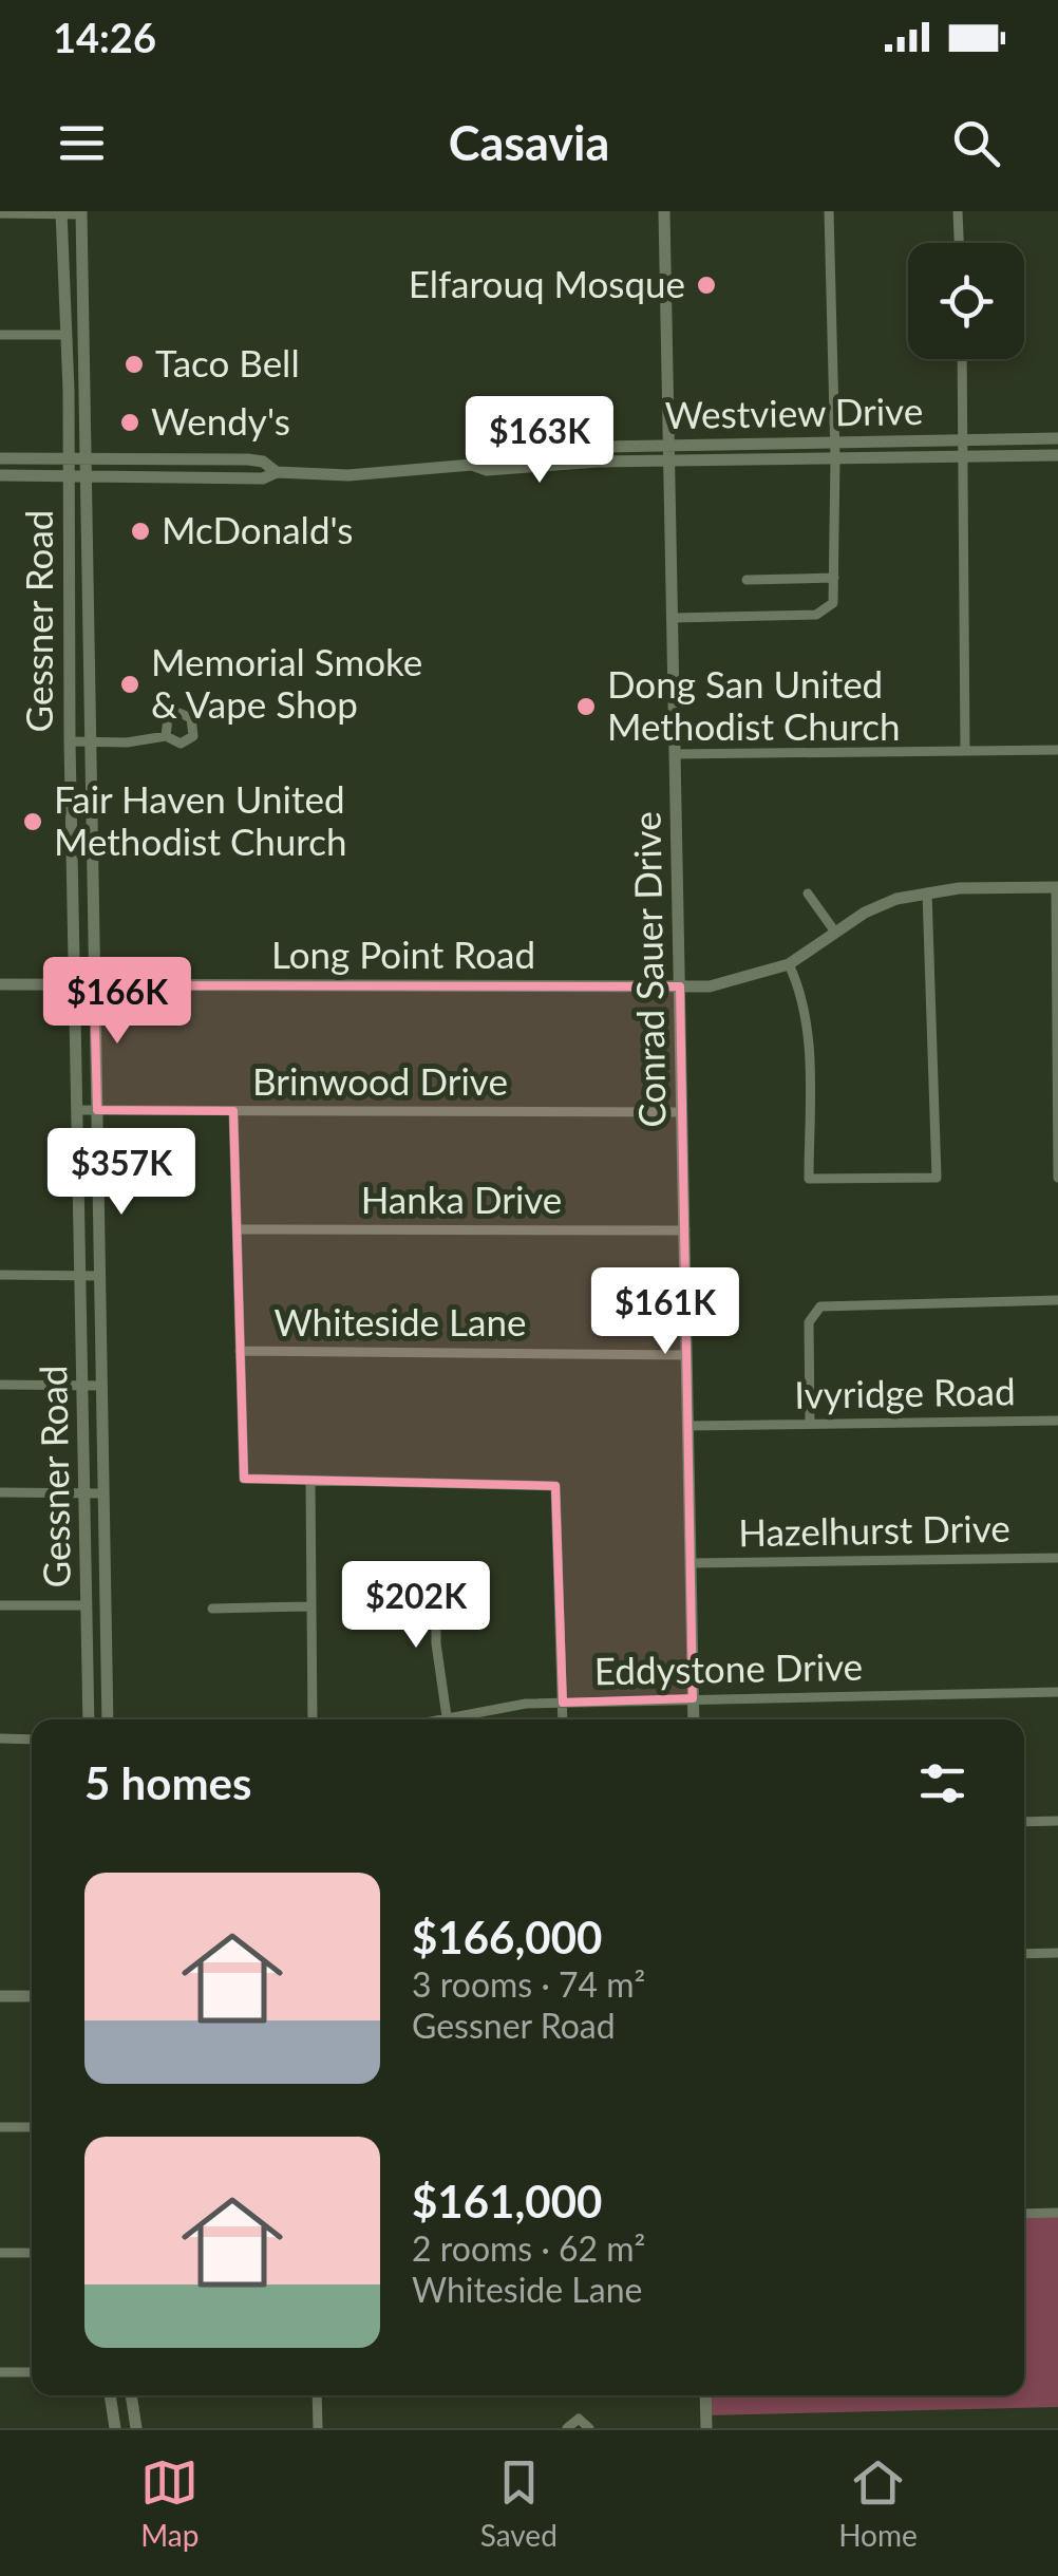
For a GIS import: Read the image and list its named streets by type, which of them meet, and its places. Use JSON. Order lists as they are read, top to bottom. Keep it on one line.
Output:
{"streets":{"main road":["Westview Drive","Gessner Road","Long Point Road","Conrad Sauer Drive"],"street":["Brinwood Drive","Hanka Drive","Whiteside Lane","Ivyridge Road","Hazelhurst Drive","Eddystone Drive"]},"crossings":[["Westview Drive","Gessner Road"],["Westview Drive","Conrad Sauer Drive"],["Gessner Road","Long Point Road"],["Gessner Road","Brinwood Drive"],["Long Point Road","Conrad Sauer Drive"],["Conrad Sauer Drive","Brinwood Drive"],["Conrad Sauer Drive","Hanka Drive"],["Conrad Sauer Drive","Whiteside Lane"],["Conrad Sauer Drive","Ivyridge Road"],["Conrad Sauer Drive","Hazelhurst Drive"],["Conrad Sauer Drive","Eddystone Drive"]],"places":["Elfarouq Mosque","Taco Bell","Wendy's","McDonald's","Memorial Smoke & Vape Shop","Dong San United Methodist Church","Fair Haven United Methodist Church"],"page":{"status":"14:26","header":"Casavia","price":["$163K","$166K","$357K","$161K","$202K"],"heading":"5 homes","list":[{"name":"$166,000","note":"3 rooms · 74 m² · Gessner Road"},{"name":"$161,000","note":"2 rooms · 62 m² · Whiteside Lane"}],"tabs":["Map","Saved","Home"]}}
